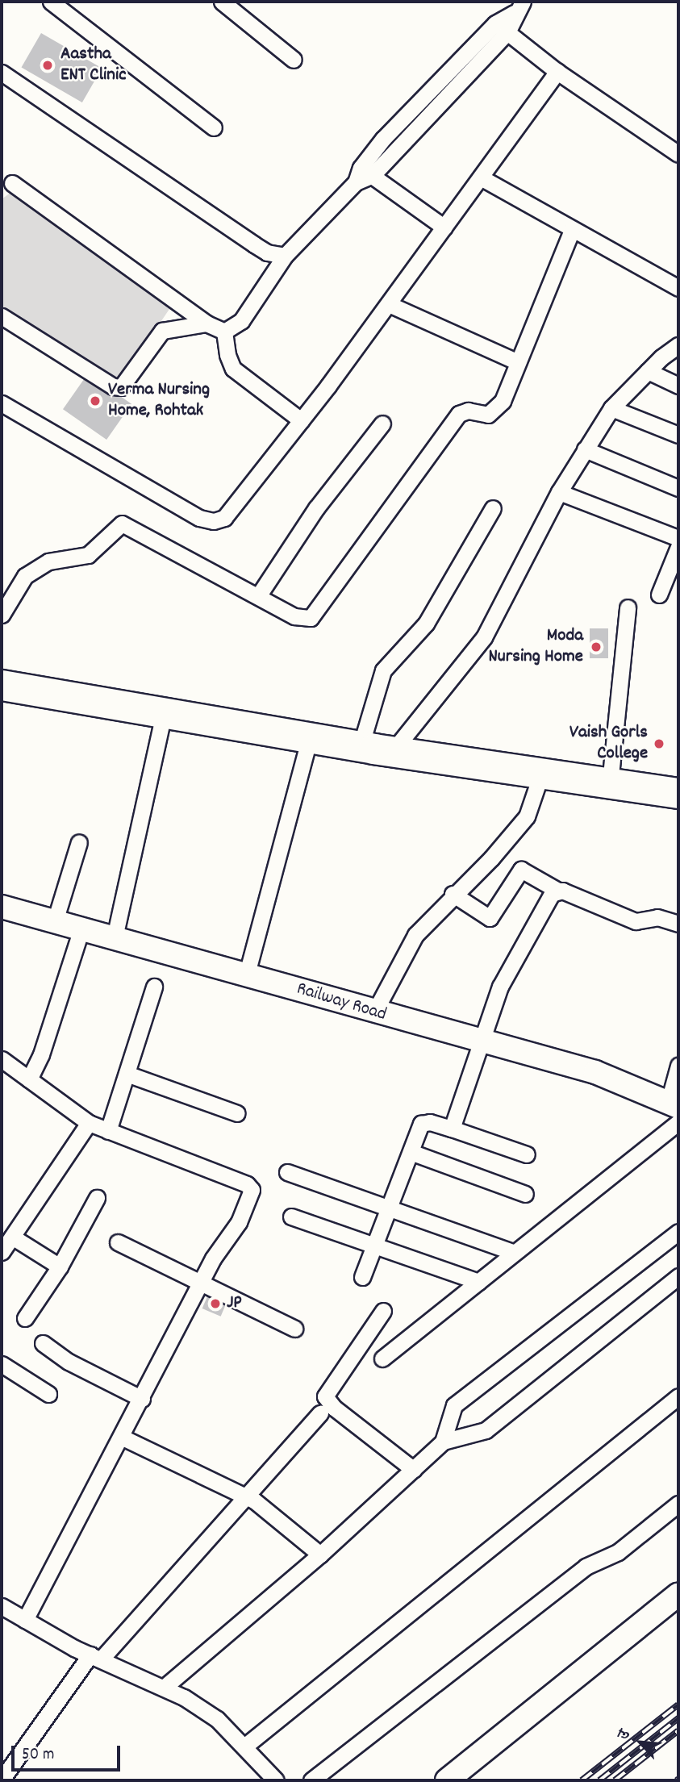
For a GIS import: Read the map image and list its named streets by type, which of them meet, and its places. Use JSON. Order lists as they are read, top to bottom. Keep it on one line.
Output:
{"streets":{"street":["Railway Road"]},"places":["Aastha ENT Clinic","Verma Nursing Home, Rohtak","Moda Nursing Home","Vaish Gorls College","JP"],"scale_bar":"50 m","north":"top left"}
